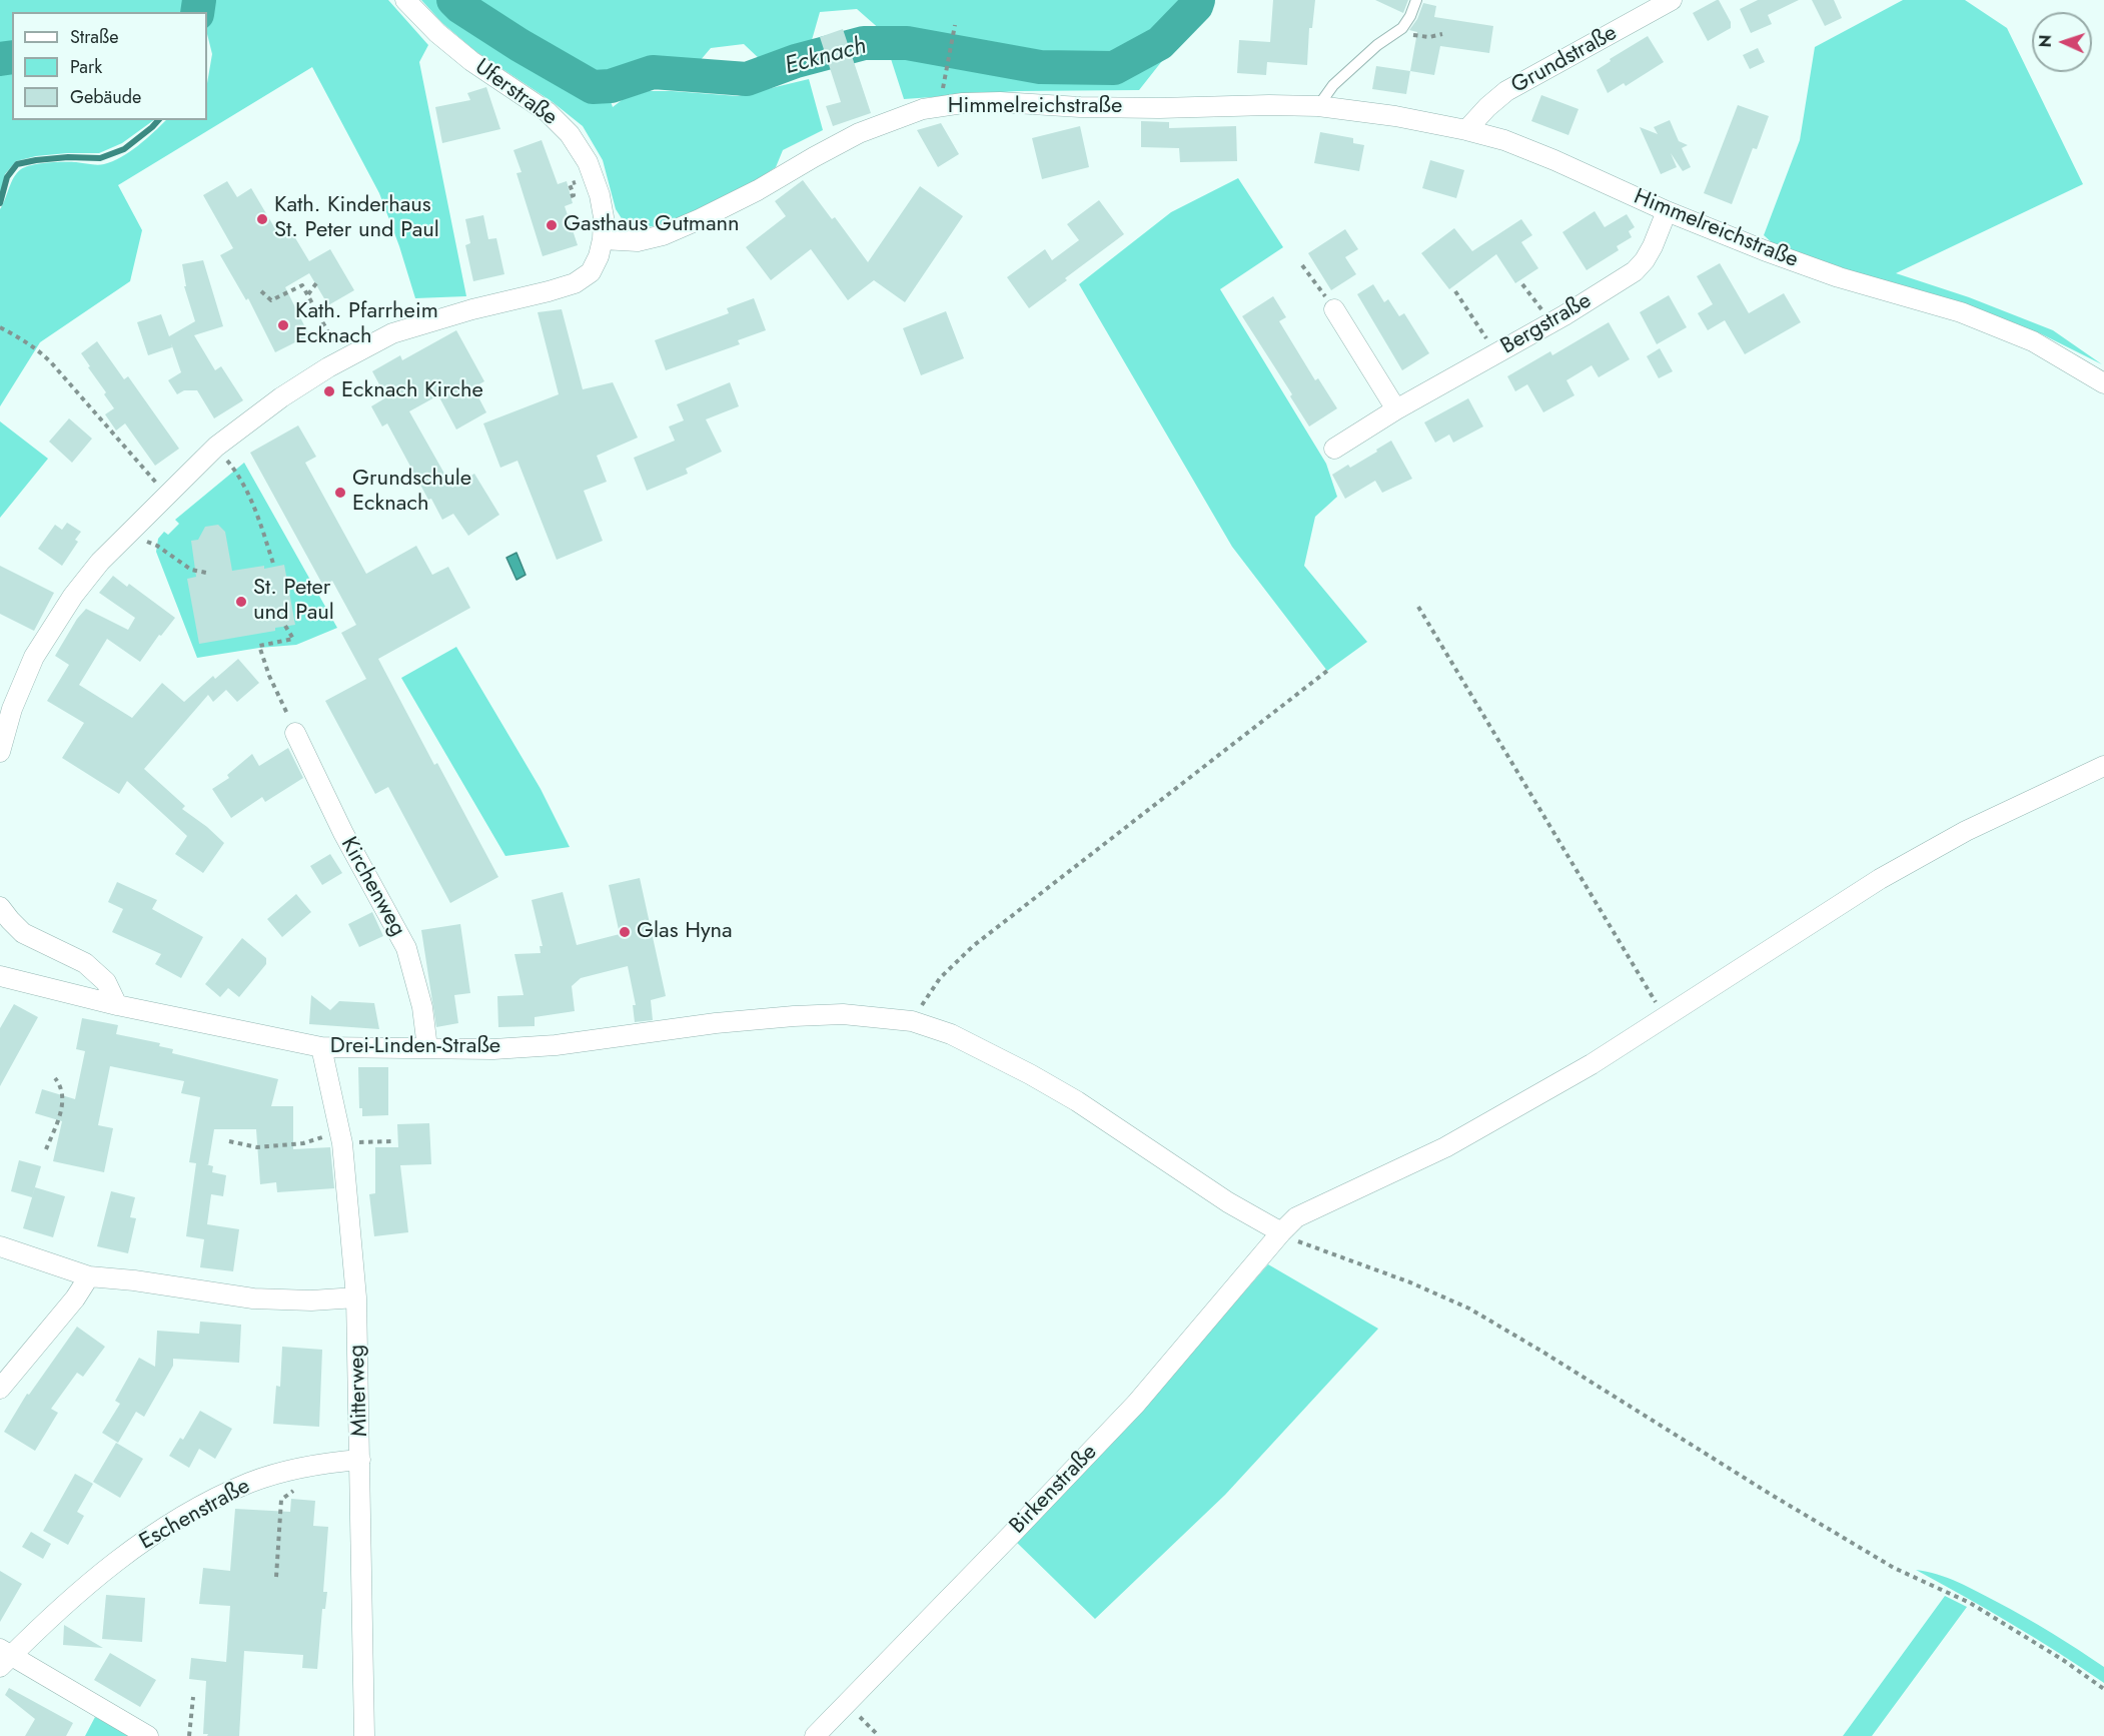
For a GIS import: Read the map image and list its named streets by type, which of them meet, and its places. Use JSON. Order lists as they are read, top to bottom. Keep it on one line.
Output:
{"streets":{"street":["Grundstraße","Uferstraße","Himmelreichstraße","Bergstraße","Kirchenweg","Drei-Linden-Straße","Mitterweg","Birkenstraße","Eschenstraße"]},"crossings":[["Grundstraße","Himmelreichstraße"],["Uferstraße","Himmelreichstraße"],["Himmelreichstraße","Bergstraße"],["Kirchenweg","Drei-Linden-Straße"],["Drei-Linden-Straße","Mitterweg"],["Drei-Linden-Straße","Birkenstraße"],["Mitterweg","Eschenstraße"]],"water":["Ecknach"],"places":["Kath. Kinderhaus St. Peter und Paul","Gasthaus Gutmann","Kath. Pfarrheim Ecknach","Ecknach Kirche","Grundschule Ecknach","St. Peter und Paul","Glas Hyna"],"legend":["Straße","Park","Gebäude"],"north":"left"}
